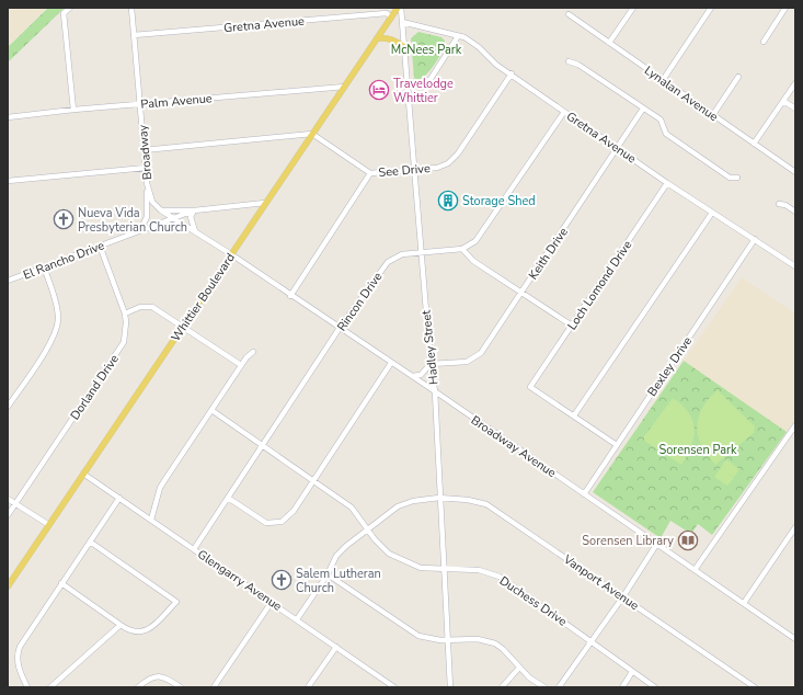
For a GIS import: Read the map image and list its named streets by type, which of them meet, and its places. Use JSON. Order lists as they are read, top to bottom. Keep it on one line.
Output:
{"streets":{"main road":["Whittier Boulevard"],"street":["Gretna Avenue","Lynalan Avenue","Palm Avenue","Broadway","See Drive","Keith Drive","El Rancho Drive","Loch Lomond Drive","Rincon Drive","Hadley Street","Bexley Drive","Dorland Drive","Broadway Avenue","Glengarry Avenue","Vanport Avenue","Duchess Drive"]},"crossings":[["Gretna Avenue","Broadway"],["Gretna Avenue","See Drive"],["Gretna Avenue","Keith Drive"],["Gretna Avenue","Loch Lomond Drive"],["Gretna Avenue","Whittier Boulevard"],["Gretna Avenue","Hadley Street"],["Gretna Avenue","Bexley Drive"],["Palm Avenue","Broadway"],["Palm Avenue","Whittier Boulevard"],["Broadway","El Rancho Drive"],["Broadway","Whittier Boulevard"],["Broadway","Broadway Avenue"],["See Drive","Hadley Street"],["See Drive","Broadway Avenue"],["Keith Drive","Hadley Street"],["El Rancho Drive","Whittier Boulevard"],["El Rancho Drive","Dorland Drive"],["Whittier Boulevard","Hadley Street"],["Whittier Boulevard","Broadway Avenue"],["Whittier Boulevard","Glengarry Avenue"],["Rincon Drive","Hadley Street"],["Rincon Drive","Broadway Avenue"],["Rincon Drive","Glengarry Avenue"],["Rincon Drive","Duchess Drive"],["Hadley Street","Broadway Avenue"],["Hadley Street","Vanport Avenue"],["Hadley Street","Duchess Drive"],["Bexley Drive","Broadway Avenue"],["Glengarry Avenue","Vanport Avenue"],["Vanport Avenue","Duchess Drive"]],"parks":["McNees Park","Sorensen Park"],"places":{"hotel":["Travelodge Whittier"],"building":["Storage Shed"],"church":["Nueva Vida Presbyterian Church","Salem Lutheran Church"],"library":["Sorensen Library"]}}
